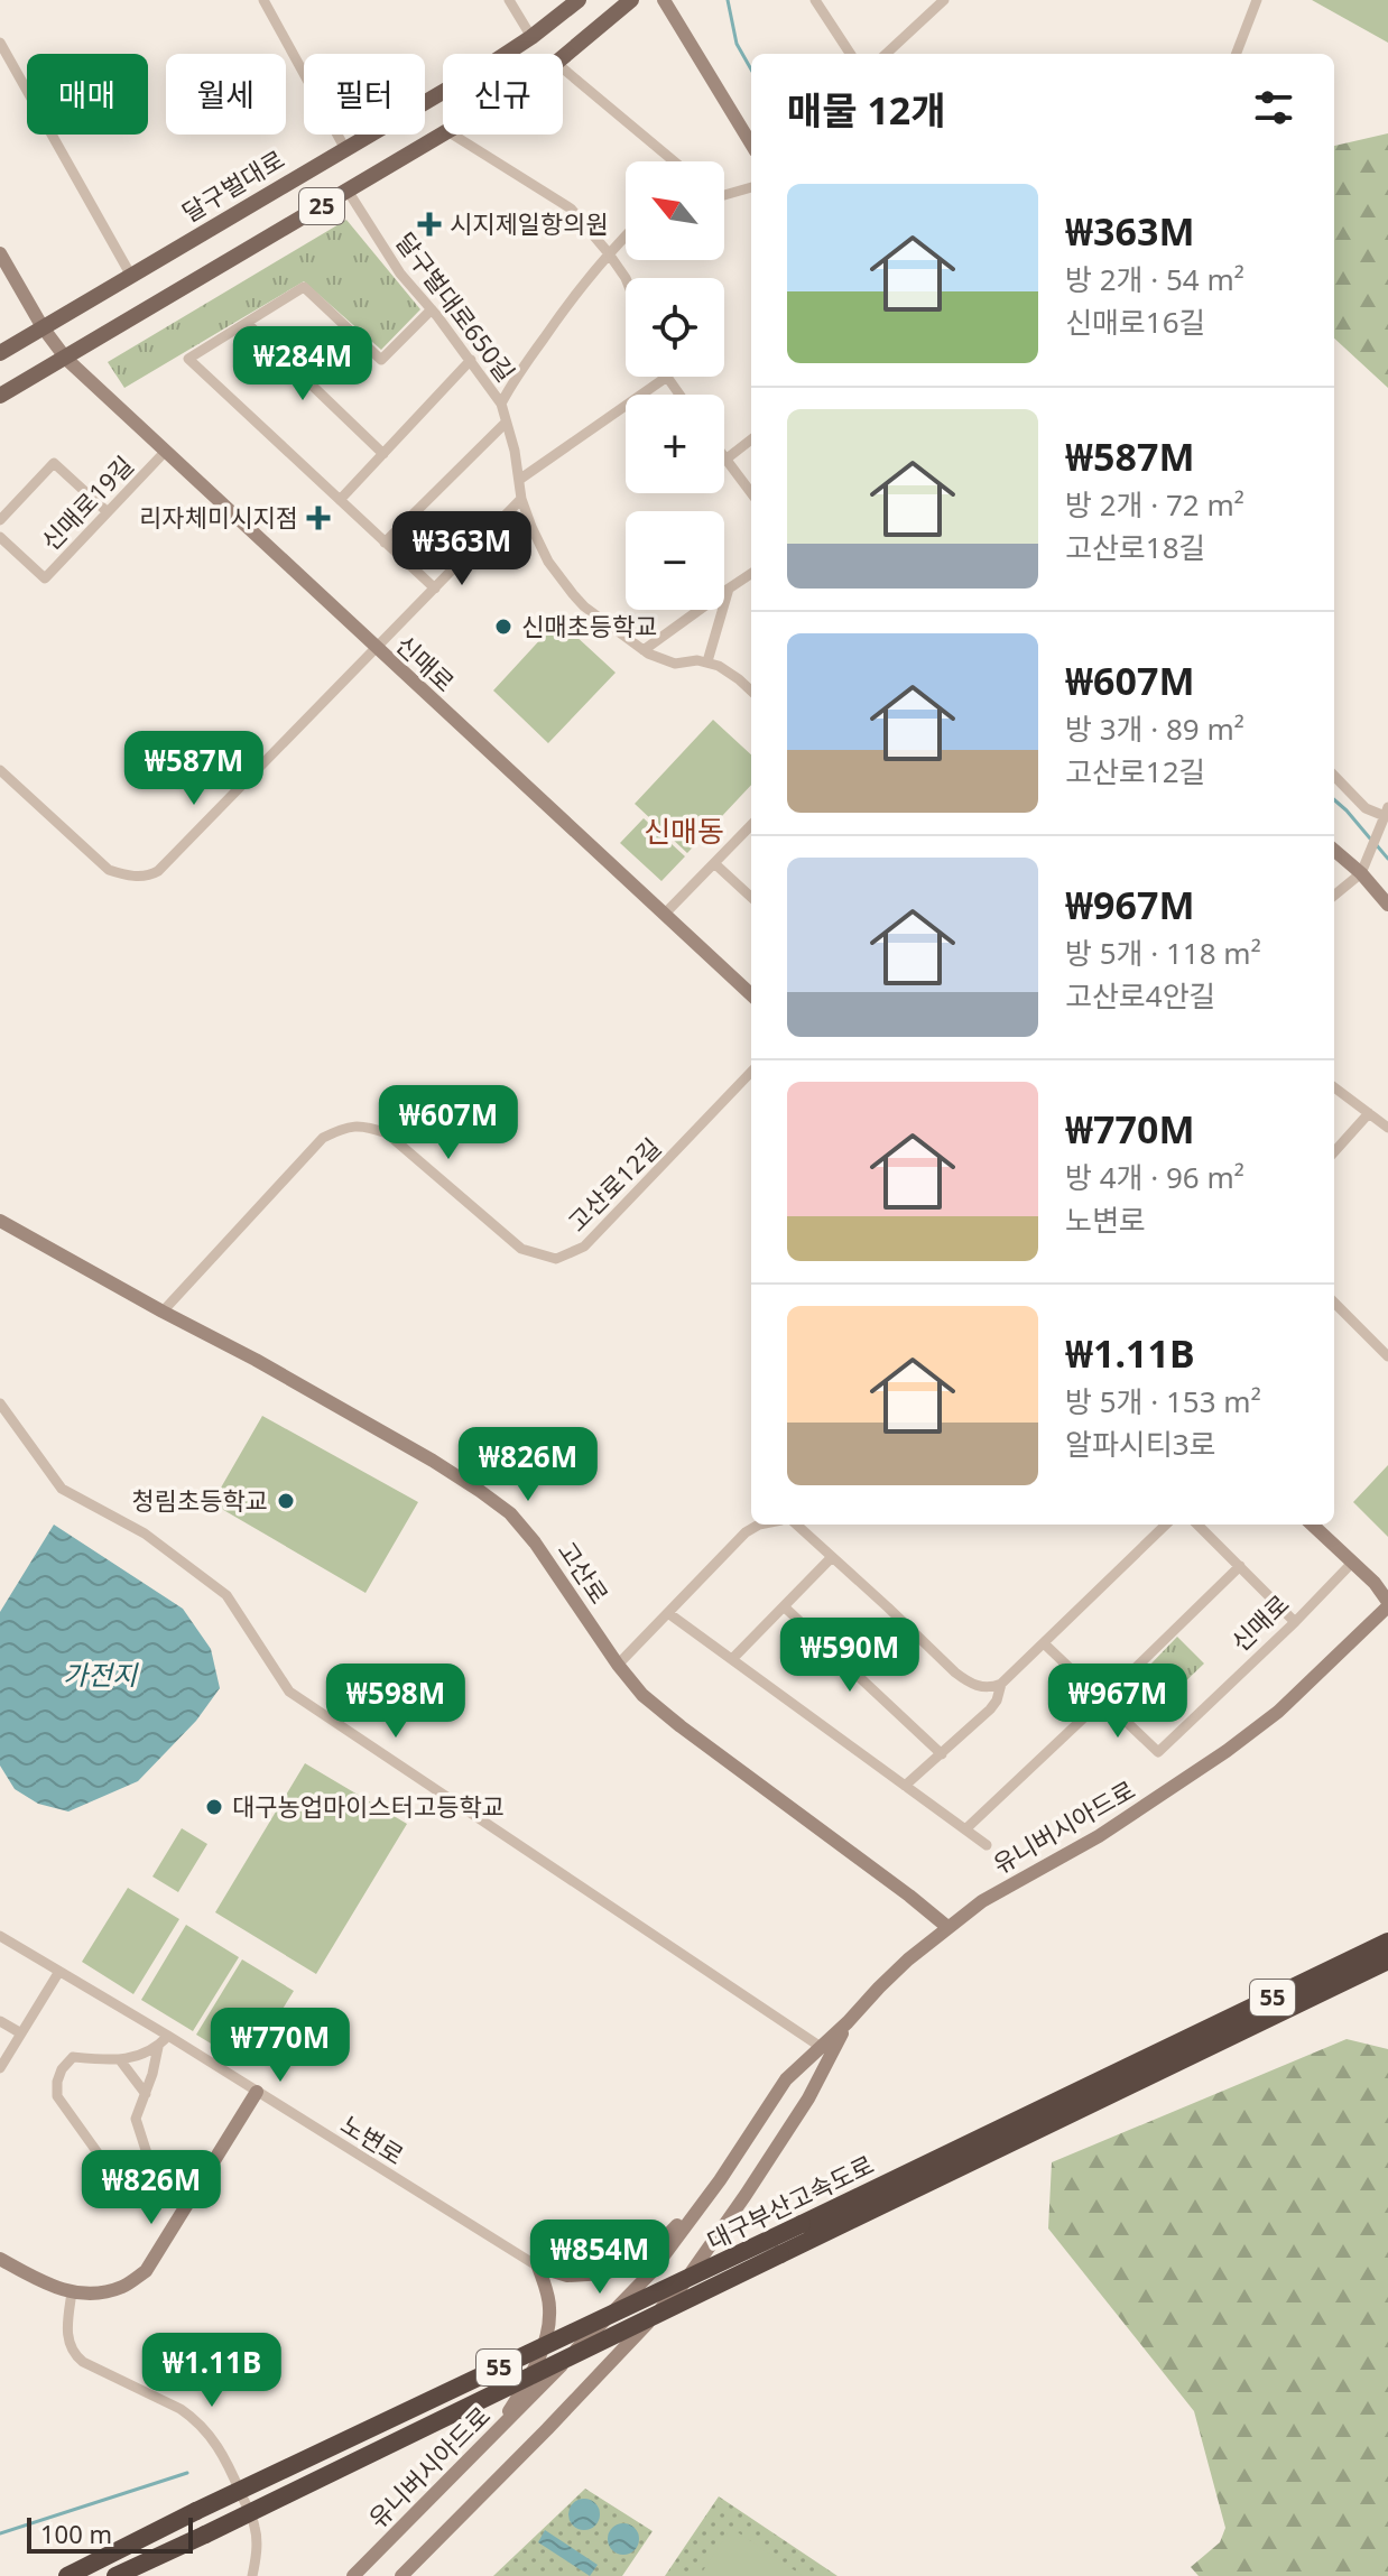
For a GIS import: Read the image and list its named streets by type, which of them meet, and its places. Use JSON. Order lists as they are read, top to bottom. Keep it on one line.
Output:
{"streets":{"highway":["55","대구부산고속도로"],"main road":["달구벌대로","25","신매로","고산로","유니버시아드로"],"street":["달구벌대로650길","신매로19길","고산로12길","노변로"]},"crossings":[["달구벌대로","신매로"],["25","달구벌대로650길"],["25","신매로"],["신매로19길","신매로"],["고산로12길","고산로"],["고산로","유니버시아드로"]],"districts":["신매동"],"water":["가전지"],"places":{"health":["시지제일항의원","리자체미시지점"],"other":["신매초등학교","청림초등학교","대구농업마이스터고등학교"]},"scale_bar":"100 m","north":"top left","page":{"chip":["매매","월세","필터","신규"],"heading":"매물 12개","map_buttons":["+","−"],"list":[{"name":"₩363M","note":"방 2개 · 54 m² · 신매로16길"},{"name":"₩587M","note":"방 2개 · 72 m² · 고산로18길"},{"name":"₩607M","note":"방 3개 · 89 m² · 고산로12길"},{"name":"₩967M","note":"방 5개 · 118 m² · 고산로4안길"},{"name":"₩770M","note":"방 4개 · 96 m² · 노변로"},{"name":"₩1.11B","note":"방 5개 · 153 m² · 알파시티3로"}],"price":["₩284M","₩363M","₩587M","₩607M","₩826M","₩590M","₩598M","₩967M","₩770M","₩826M","₩854M","₩1.11B"],"scale":"100 m"}}
